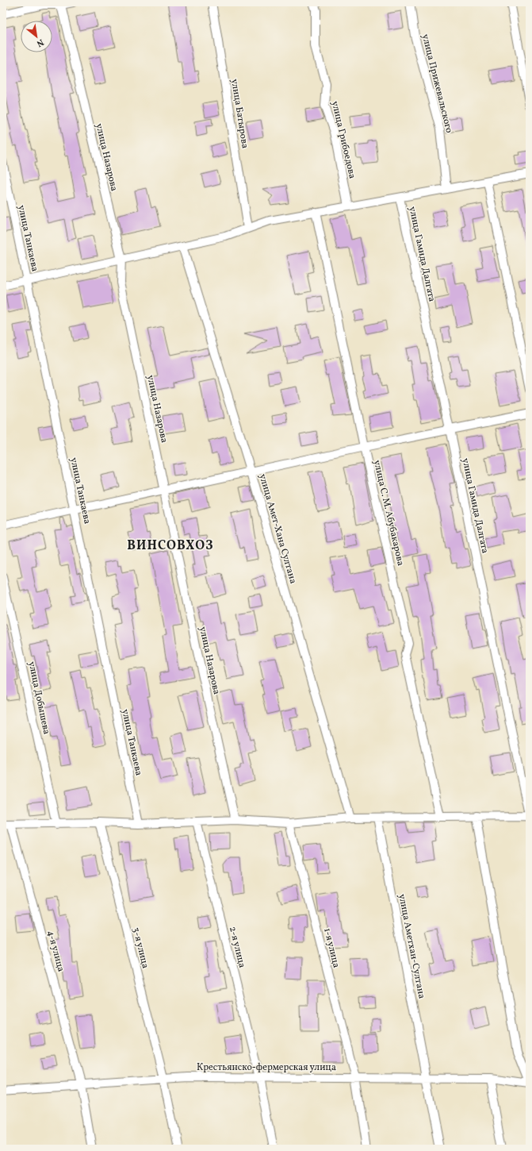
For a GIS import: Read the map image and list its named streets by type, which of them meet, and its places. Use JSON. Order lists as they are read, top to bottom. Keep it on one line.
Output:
{"streets":{"street":["улица Прижевальского","улица Батырова","улица Грибоедова","улица Назарова","улица Танкаева","улица Гамида Далгата","улица С. М. Абубакарова","улица Амет-Хана Султана","улица Добышева","улица Аметхан-Султана","2-я улица","3-я улица","1-я улица","4-я улица","Крестьянско-фермерская улица"]},"crossings":[["улица Аметхан-Султана","Крестьянско-фермерская улица"],["2-я улица","Крестьянско-фермерская улица"],["3-я улица","Крестьянско-фермерская улица"],["1-я улица","Крестьянско-фермерская улица"],["4-я улица","Крестьянско-фермерская улица"]],"districts":["ВИНСОВХОЗ"],"north":"bottom right"}
